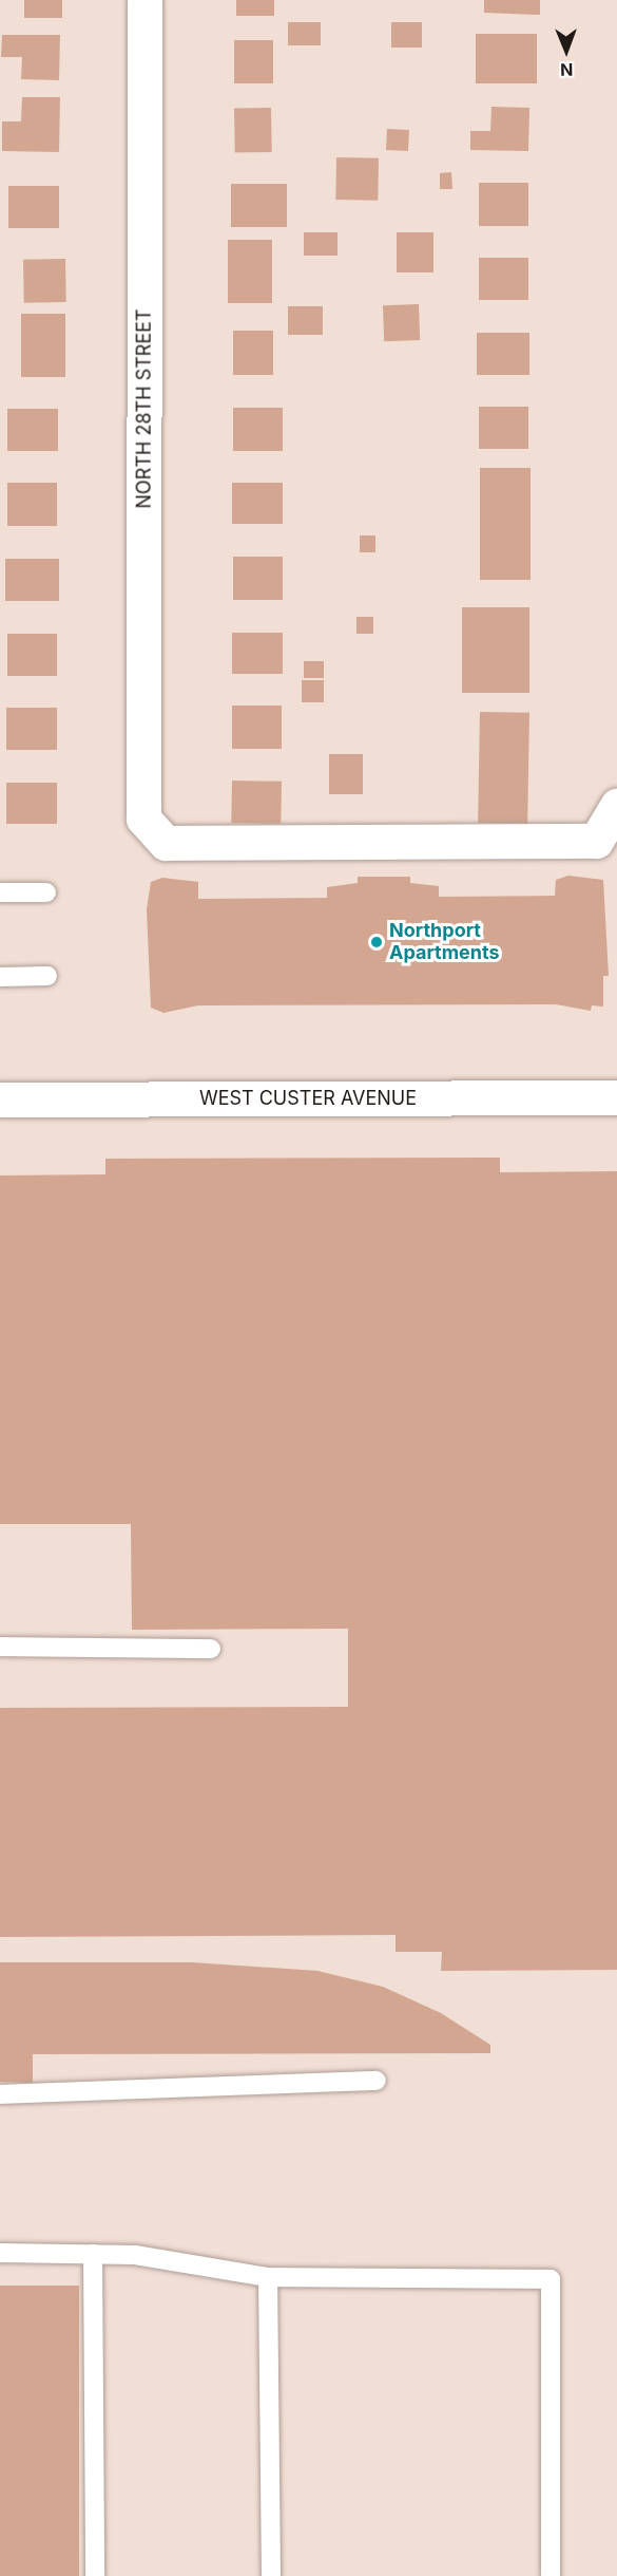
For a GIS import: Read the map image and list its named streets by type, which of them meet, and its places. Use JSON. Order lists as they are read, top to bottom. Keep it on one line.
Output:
{"streets":{"street":["NORTH 28TH STREET","WEST CUSTER AVENUE"]},"places":["Northport Apartments"],"north":"bottom"}
